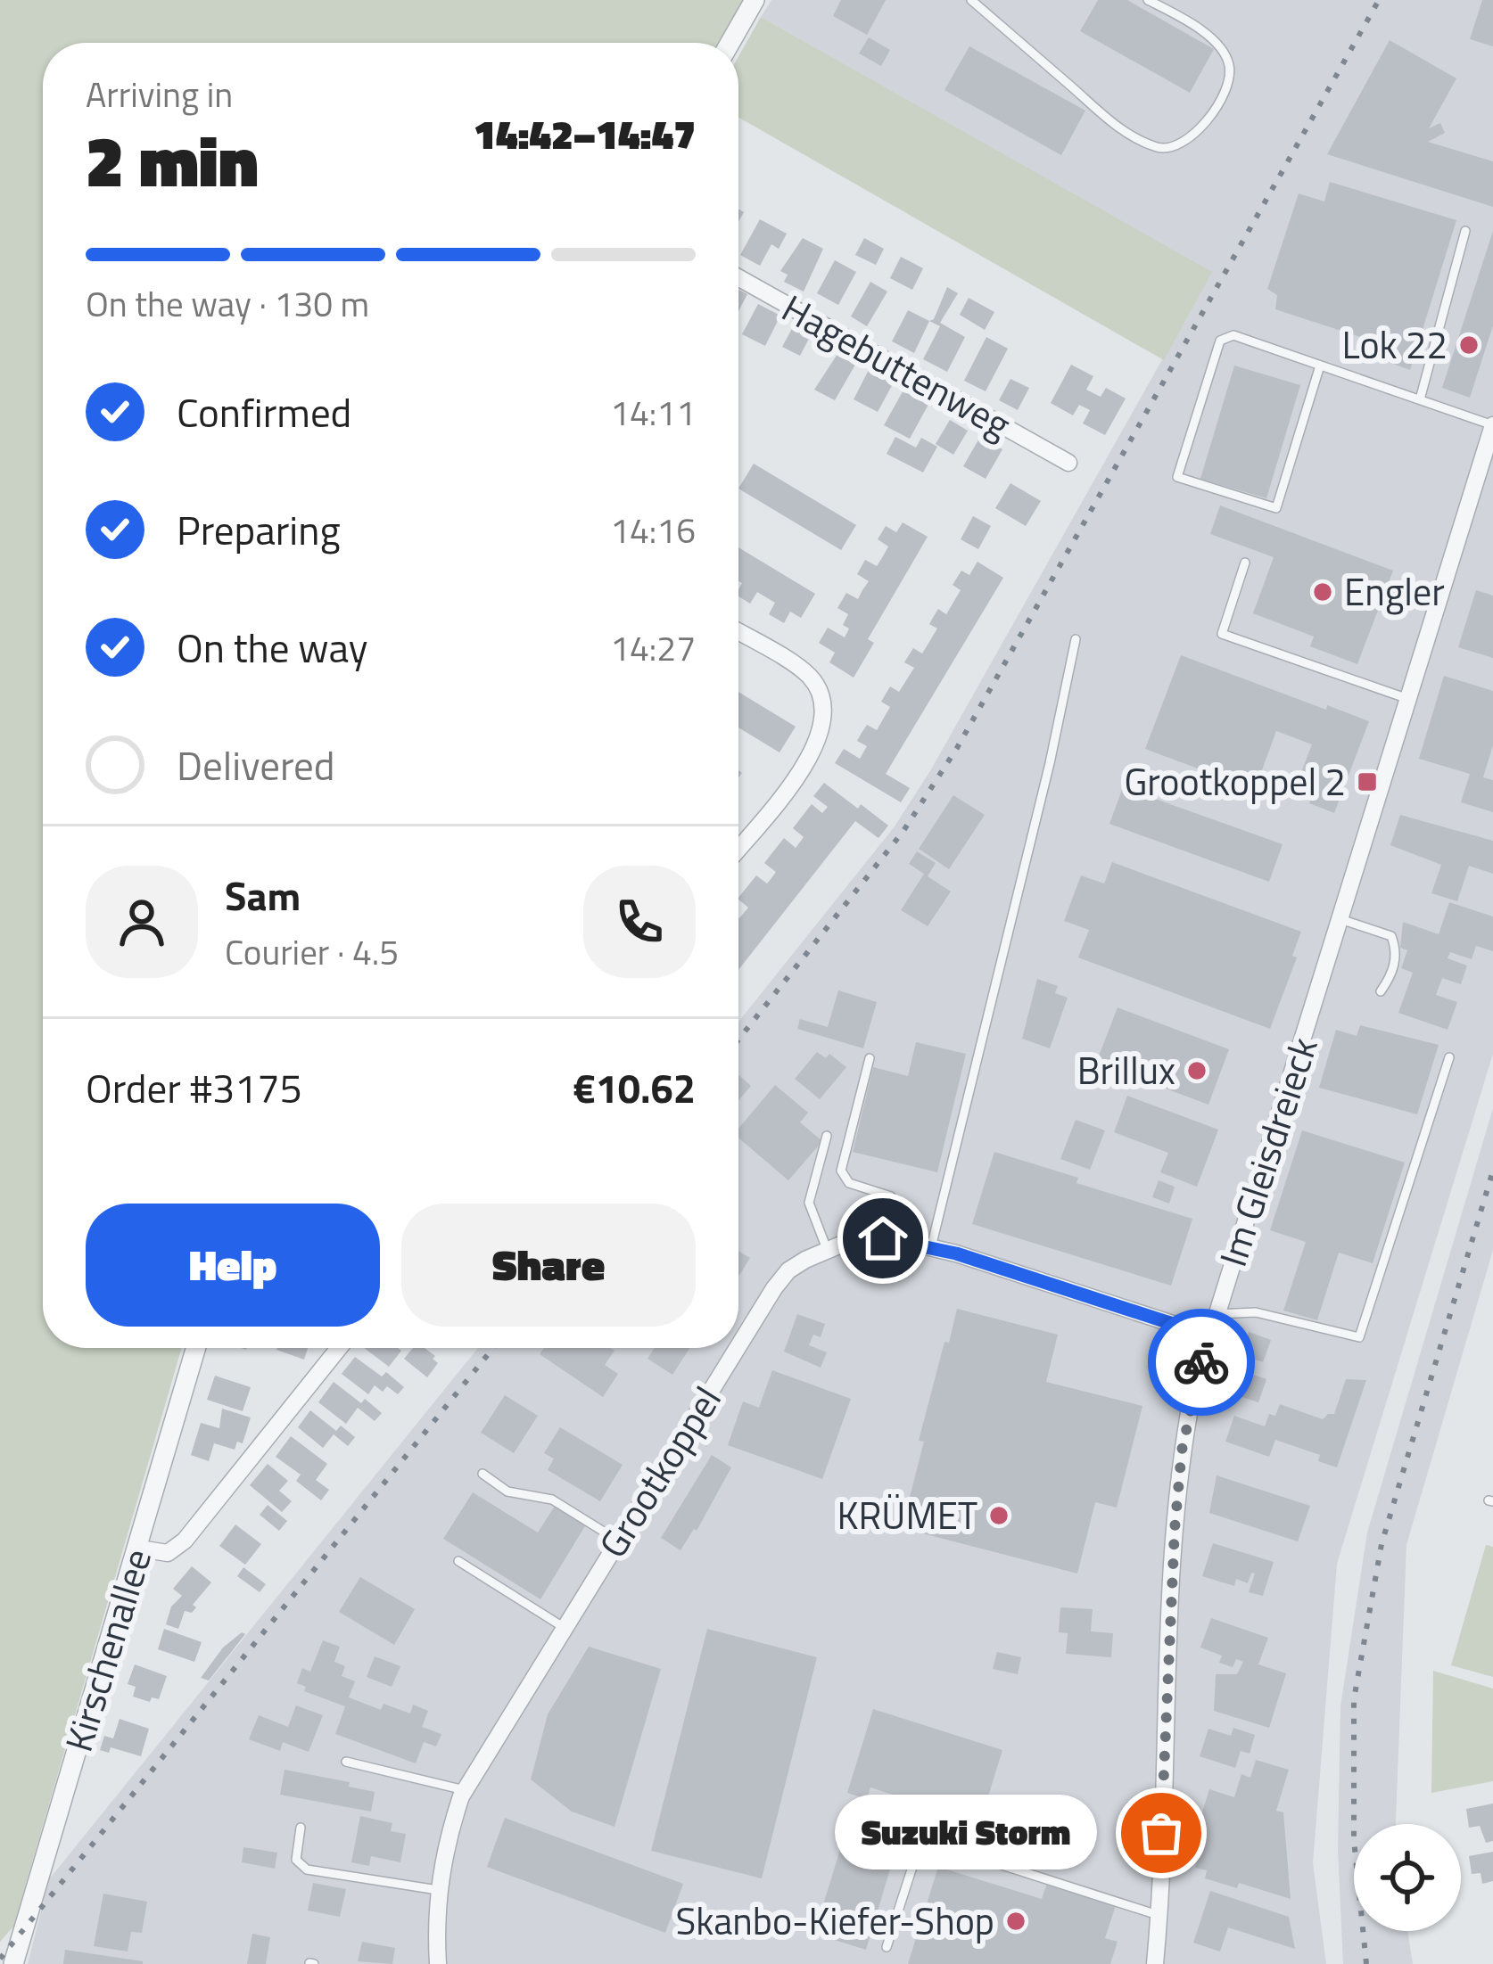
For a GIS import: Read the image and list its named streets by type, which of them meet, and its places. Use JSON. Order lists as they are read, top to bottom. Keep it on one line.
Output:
{"streets":{"street":["Hagebuttenweg","Im Gleisdreieck","Grootkoppel","Kirschenallee"]},"crossings":[["Im Gleisdreieck","Grootkoppel"]],"places":{"other":["Lok 22","Engler","Brillux","KRÜMET","Suzuki Storm","Skanbo-Kiefer-Shop"],"transit":["Grootkoppel 2"]},"page":{"heading":["2 min","Arriving in","14:42–14:47"],"panel":["Sam","Courier · 4.5","Order #3175","€10.62"],"bar":"On the way · 130 m","list":[["Confirmed","14:11"],["Preparing","14:16"],["On the way","14:27"],"Delivered"],"buttons":["Help","Share"],"bubble":"Suzuki Storm"}}
